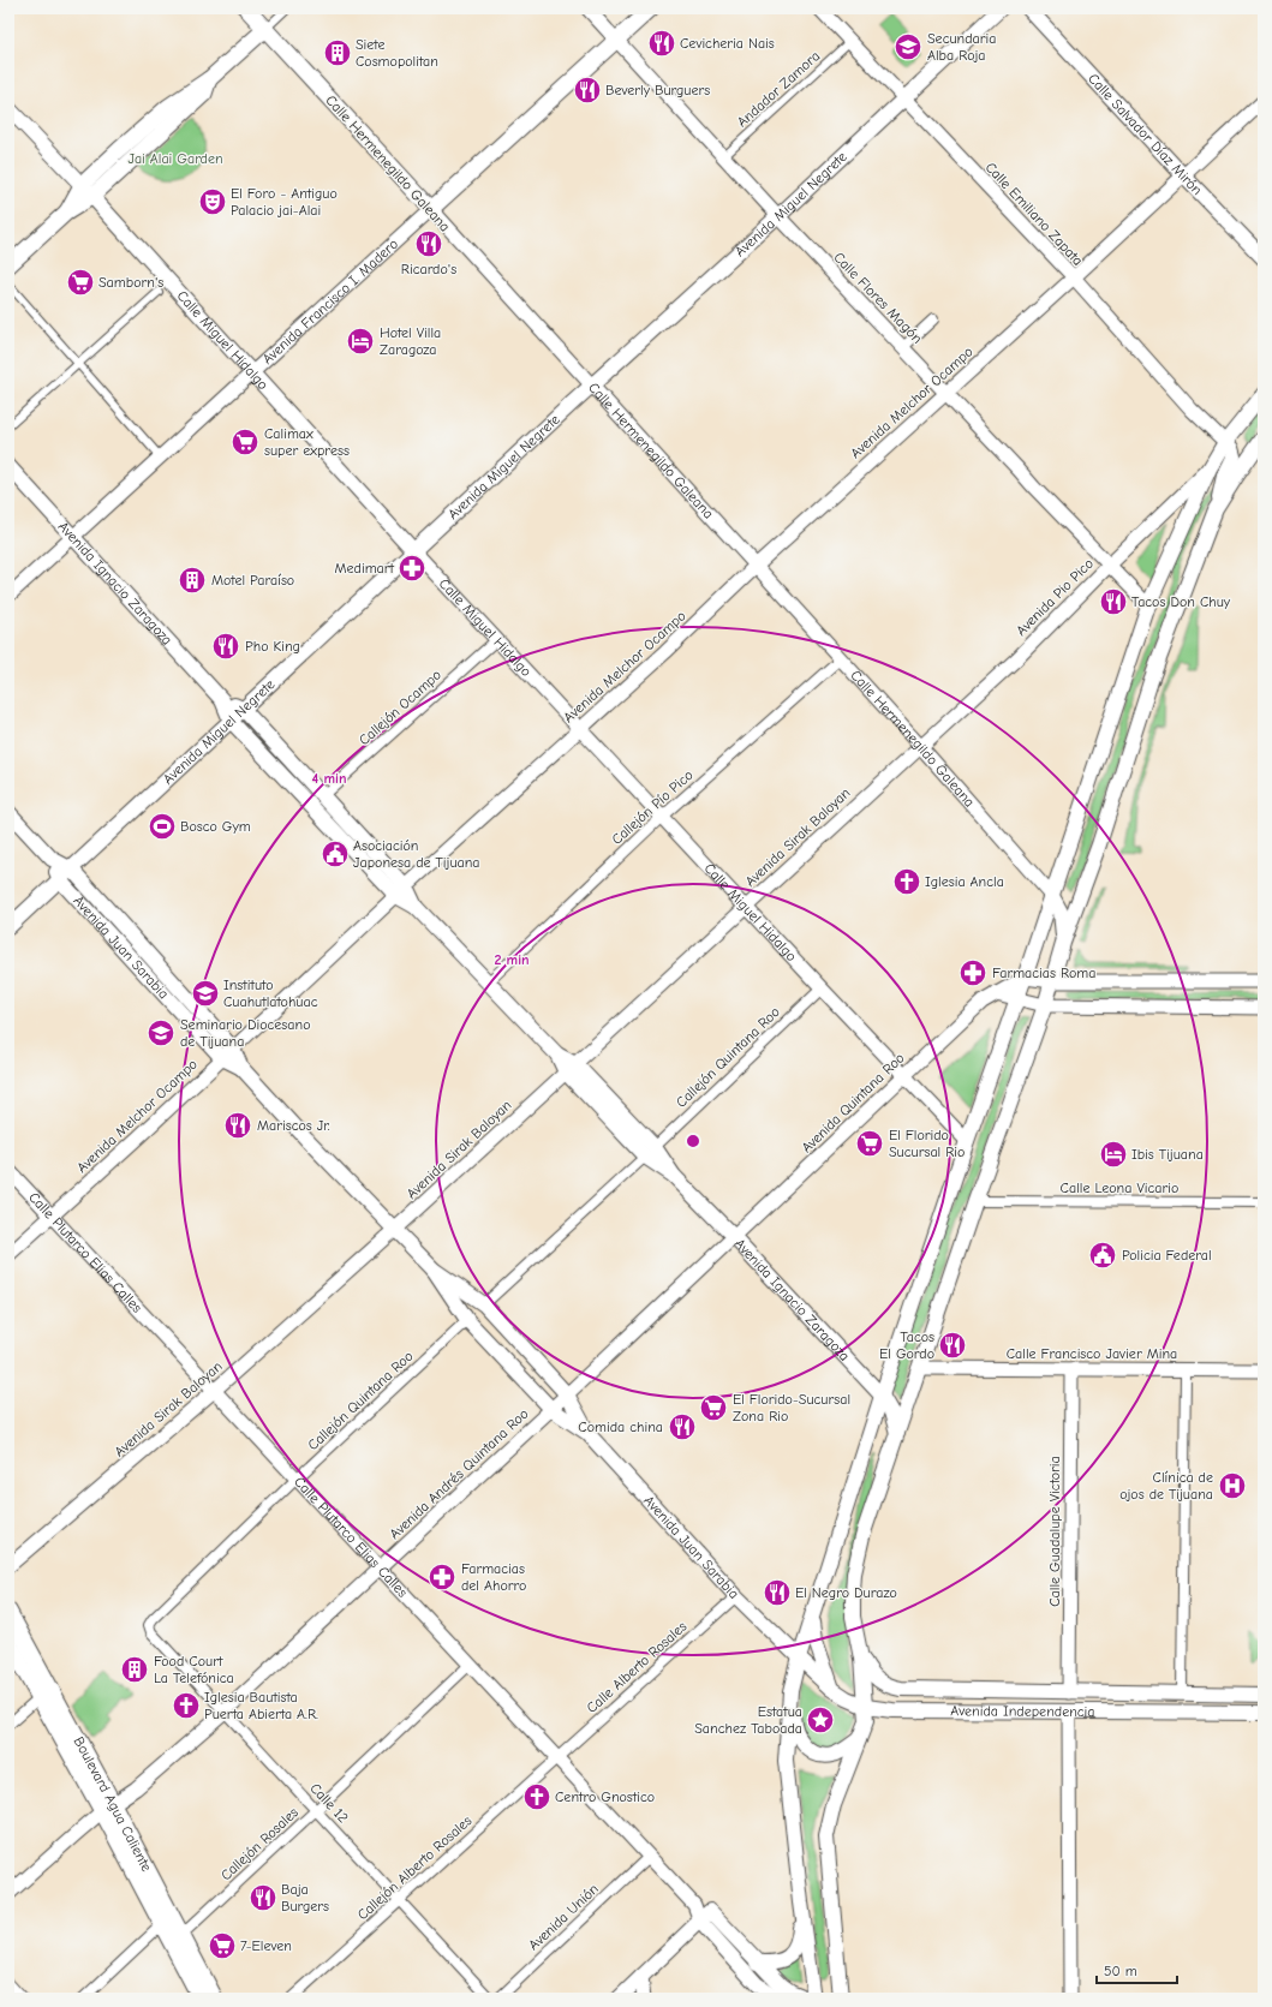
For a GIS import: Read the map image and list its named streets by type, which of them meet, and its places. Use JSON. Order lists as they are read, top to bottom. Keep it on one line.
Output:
{"streets":{"main road":["Calle Salvador Díaz Mirón","Calle Hermenegildo Galeana","Avenida Miguel Negrete","Avenida Francisco I. Madero","Calle Miguel Hidalgo","Avenida Ignacio Zaragoza","Avenida Juan Sarabia","Calle Plutarco Elias Calles","Avenida Independencia","Boulevard Agua Caliente"],"street":["Andador Zamora","Calle Emiliano Zapata","Calle Flores Magón","Avenida Melchor Ocampo","Avenida Pio Pico","Callejón Ocampo","Callejón Pío Pico","Avenida Sirak Baloyan","Callejón Quintana Roo","Avenida Quintana Roo","Calle Leona Vicario","Calle Francisco Javier Mina","Avenida Andrés Quintana Roo","Calle Guadalupe Victoria","Calle Alberto Rosales","Calle 12","Callejón Rosales","Callejón Alberto Rosales","Avenida Unión"]},"crossings":[["Andador Zamora","Calle Emiliano Zapata"],["Andador Zamora","Calle Flores Magón"],["Calle Salvador Díaz Mirón","Avenida Melchor Ocampo"],["Calle Hermenegildo Galeana","Avenida Miguel Negrete"],["Calle Hermenegildo Galeana","Avenida Francisco I. Madero"],["Calle Hermenegildo Galeana","Avenida Melchor Ocampo"],["Calle Hermenegildo Galeana","Avenida Pio Pico"],["Calle Hermenegildo Galeana","Callejón Pío Pico"],["Calle Hermenegildo Galeana","Avenida Sirak Baloyan"],["Avenida Miguel Negrete","Calle Emiliano Zapata"],["Avenida Miguel Negrete","Calle Flores Magón"],["Avenida Miguel Negrete","Calle Miguel Hidalgo"],["Avenida Miguel Negrete","Avenida Ignacio Zaragoza"],["Avenida Miguel Negrete","Avenida Juan Sarabia"],["Calle Emiliano Zapata","Avenida Melchor Ocampo"],["Calle Flores Magón","Avenida Francisco I. Madero"],["Calle Flores Magón","Avenida Melchor Ocampo"],["Calle Flores Magón","Avenida Pio Pico"],["Avenida Francisco I. Madero","Calle Miguel Hidalgo"],["Avenida Francisco I. Madero","Avenida Ignacio Zaragoza"],["Calle Miguel Hidalgo","Avenida Melchor Ocampo"],["Calle Miguel Hidalgo","Callejón Ocampo"],["Calle Miguel Hidalgo","Callejón Pío Pico"],["Calle Miguel Hidalgo","Avenida Sirak Baloyan"],["Calle Miguel Hidalgo","Callejón Quintana Roo"],["Calle Miguel Hidalgo","Avenida Quintana Roo"],["Avenida Melchor Ocampo","Avenida Ignacio Zaragoza"],["Avenida Melchor Ocampo","Avenida Juan Sarabia"],["Avenida Melchor Ocampo","Calle Plutarco Elias Calles"],["Avenida Ignacio Zaragoza","Callejón Ocampo"],["Avenida Ignacio Zaragoza","Callejón Pío Pico"],["Avenida Ignacio Zaragoza","Avenida Sirak Baloyan"],["Avenida Ignacio Zaragoza","Callejón Quintana Roo"],["Avenida Ignacio Zaragoza","Avenida Quintana Roo"],["Avenida Ignacio Zaragoza","Avenida Andrés Quintana Roo"],["Avenida Pio Pico","Avenida Sirak Baloyan"],["Avenida Sirak Baloyan","Avenida Juan Sarabia"],["Avenida Sirak Baloyan","Calle Plutarco Elias Calles"],["Avenida Juan Sarabia","Callejón Quintana Roo"],["Avenida Juan Sarabia","Avenida Andrés Quintana Roo"],["Avenida Juan Sarabia","Calle Alberto Rosales"],["Avenida Juan Sarabia","Avenida Independencia"],["Callejón Quintana Roo","Calle Plutarco Elias Calles"],["Callejón Quintana Roo","Calle 12"],["Avenida Quintana Roo","Avenida Andrés Quintana Roo"],["Calle Plutarco Elias Calles","Avenida Andrés Quintana Roo"],["Calle Plutarco Elias Calles","Calle Alberto Rosales"],["Calle Plutarco Elias Calles","Callejón Rosales"],["Calle Plutarco Elias Calles","Callejón Alberto Rosales"],["Calle Plutarco Elias Calles","Avenida Unión"],["Calle Francisco Javier Mina","Calle Guadalupe Victoria"],["Avenida Andrés Quintana Roo","Calle 12"],["Avenida Andrés Quintana Roo","Boulevard Agua Caliente"],["Calle Guadalupe Victoria","Avenida Independencia"],["Calle Alberto Rosales","Callejón Alberto Rosales"],["Calle 12","Callejón Rosales"],["Calle 12","Callejón Alberto Rosales"],["Boulevard Agua Caliente","Callejón Rosales"]],"parks":["Jai Alai Garden"],"places":{"restaurant":["Cevicheria Nais","Beverly Burguers","Ricardo's","Tacos Don Chuy","Pho King","Mariscos Jr.","Tacos El Gordo","Comida china","El Negro Durazo","Baja Burgers"],"school or university":["Secundaria Alba Roja","Instituto Cuahutlatohuac","Seminario Diocesano de Tijuana"],"building":["Siete Cosmopolitan","Motel Paraíso","Food Court La Telefónica"],"theatre":["El Foro - Antiguo Palacio jai-Alai"],"supermarket":["Samborn's","Calimax super express","El Florido Sucursal Rio","El Florido-Sucursal Zona Rio","7-Eleven"],"hotel":["Hotel Villa Zaragoza","Ibis Tijuana"],"pharmacy":["Medimart","Farmacias Roma","Farmacias del Ahorro"],"sports":["Bosco Gym"],"public building":["Asociación Japonesa de Tijuana","Policia Federal"],"church":["Iglesia Ancla","Iglesia Bautista Puerta Abierta A.R.","Centro Gnostico"],"hospital":["Clínica de ojos de Tijuana"],"place":["Estatua Sanchez Taboada"]},"scale_bar":"50 m","rings":["4 min","2 min"]}
